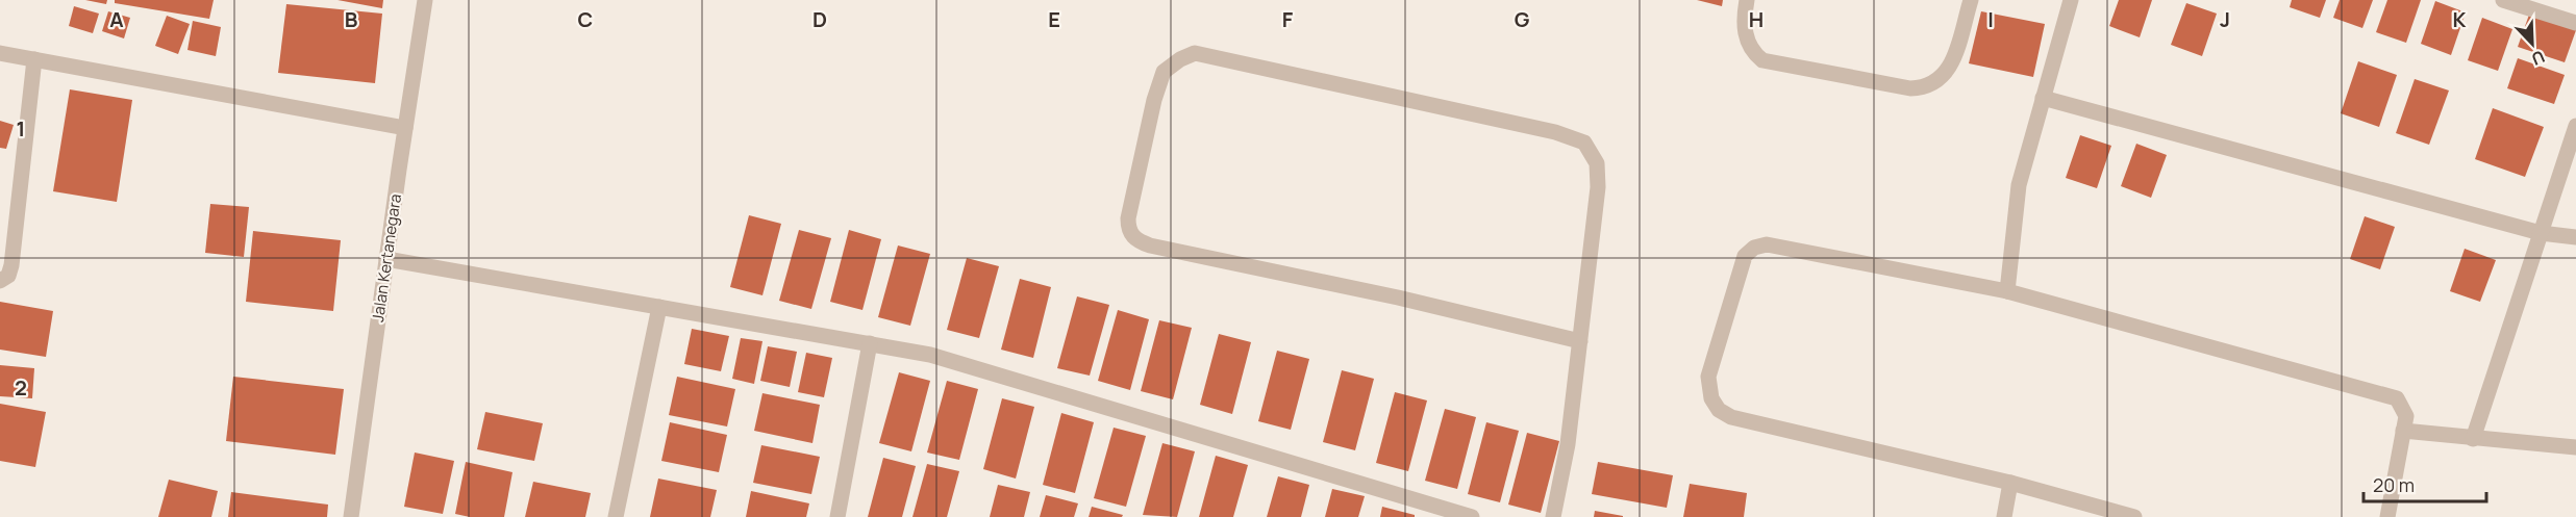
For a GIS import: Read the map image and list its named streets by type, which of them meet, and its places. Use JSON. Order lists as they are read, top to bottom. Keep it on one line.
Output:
{"streets":{"street":["Jalan Kertanegara"]},"scale_bar":"20 m","north":"bottom right","grid":{"columns":["A","B","C","D","E","F","G","H","I","J","K"],"rows":["1","2"]}}
